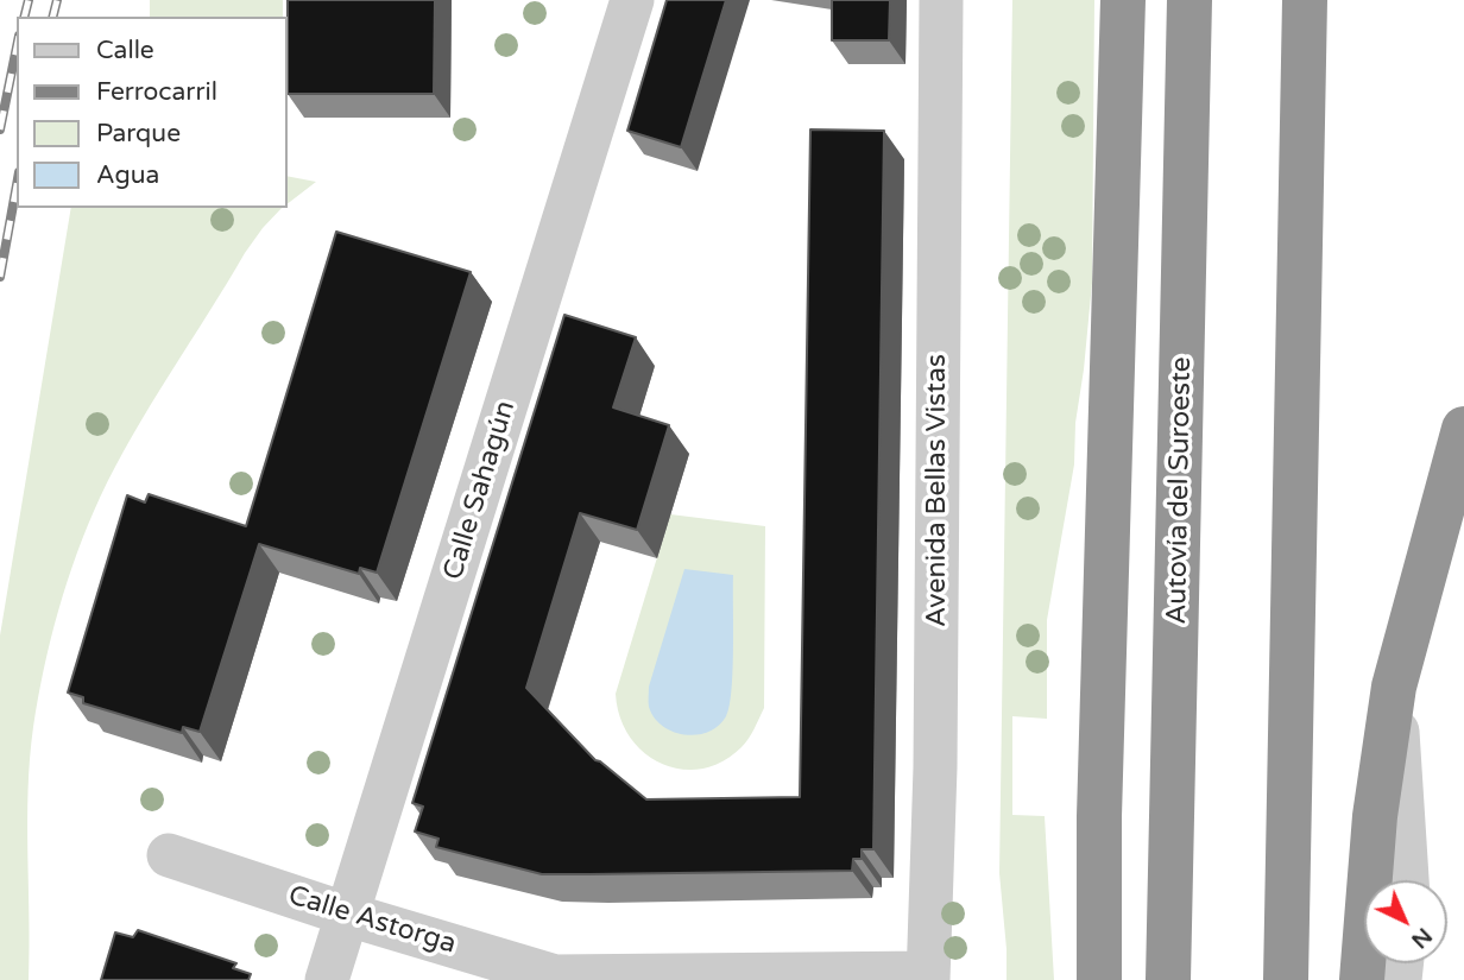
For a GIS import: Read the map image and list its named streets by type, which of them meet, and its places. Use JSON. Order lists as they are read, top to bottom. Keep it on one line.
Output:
{"streets":{"highway":["Autovía del Suroeste"],"street":["Calle Sahagún","Avenida Bellas Vistas","Calle Astorga"]},"crossings":[["Calle Sahagún","Calle Astorga"],["Avenida Bellas Vistas","Calle Astorga"]],"legend":["Calle","Ferrocarril","Parque","Agua"],"north":"bottom right"}
